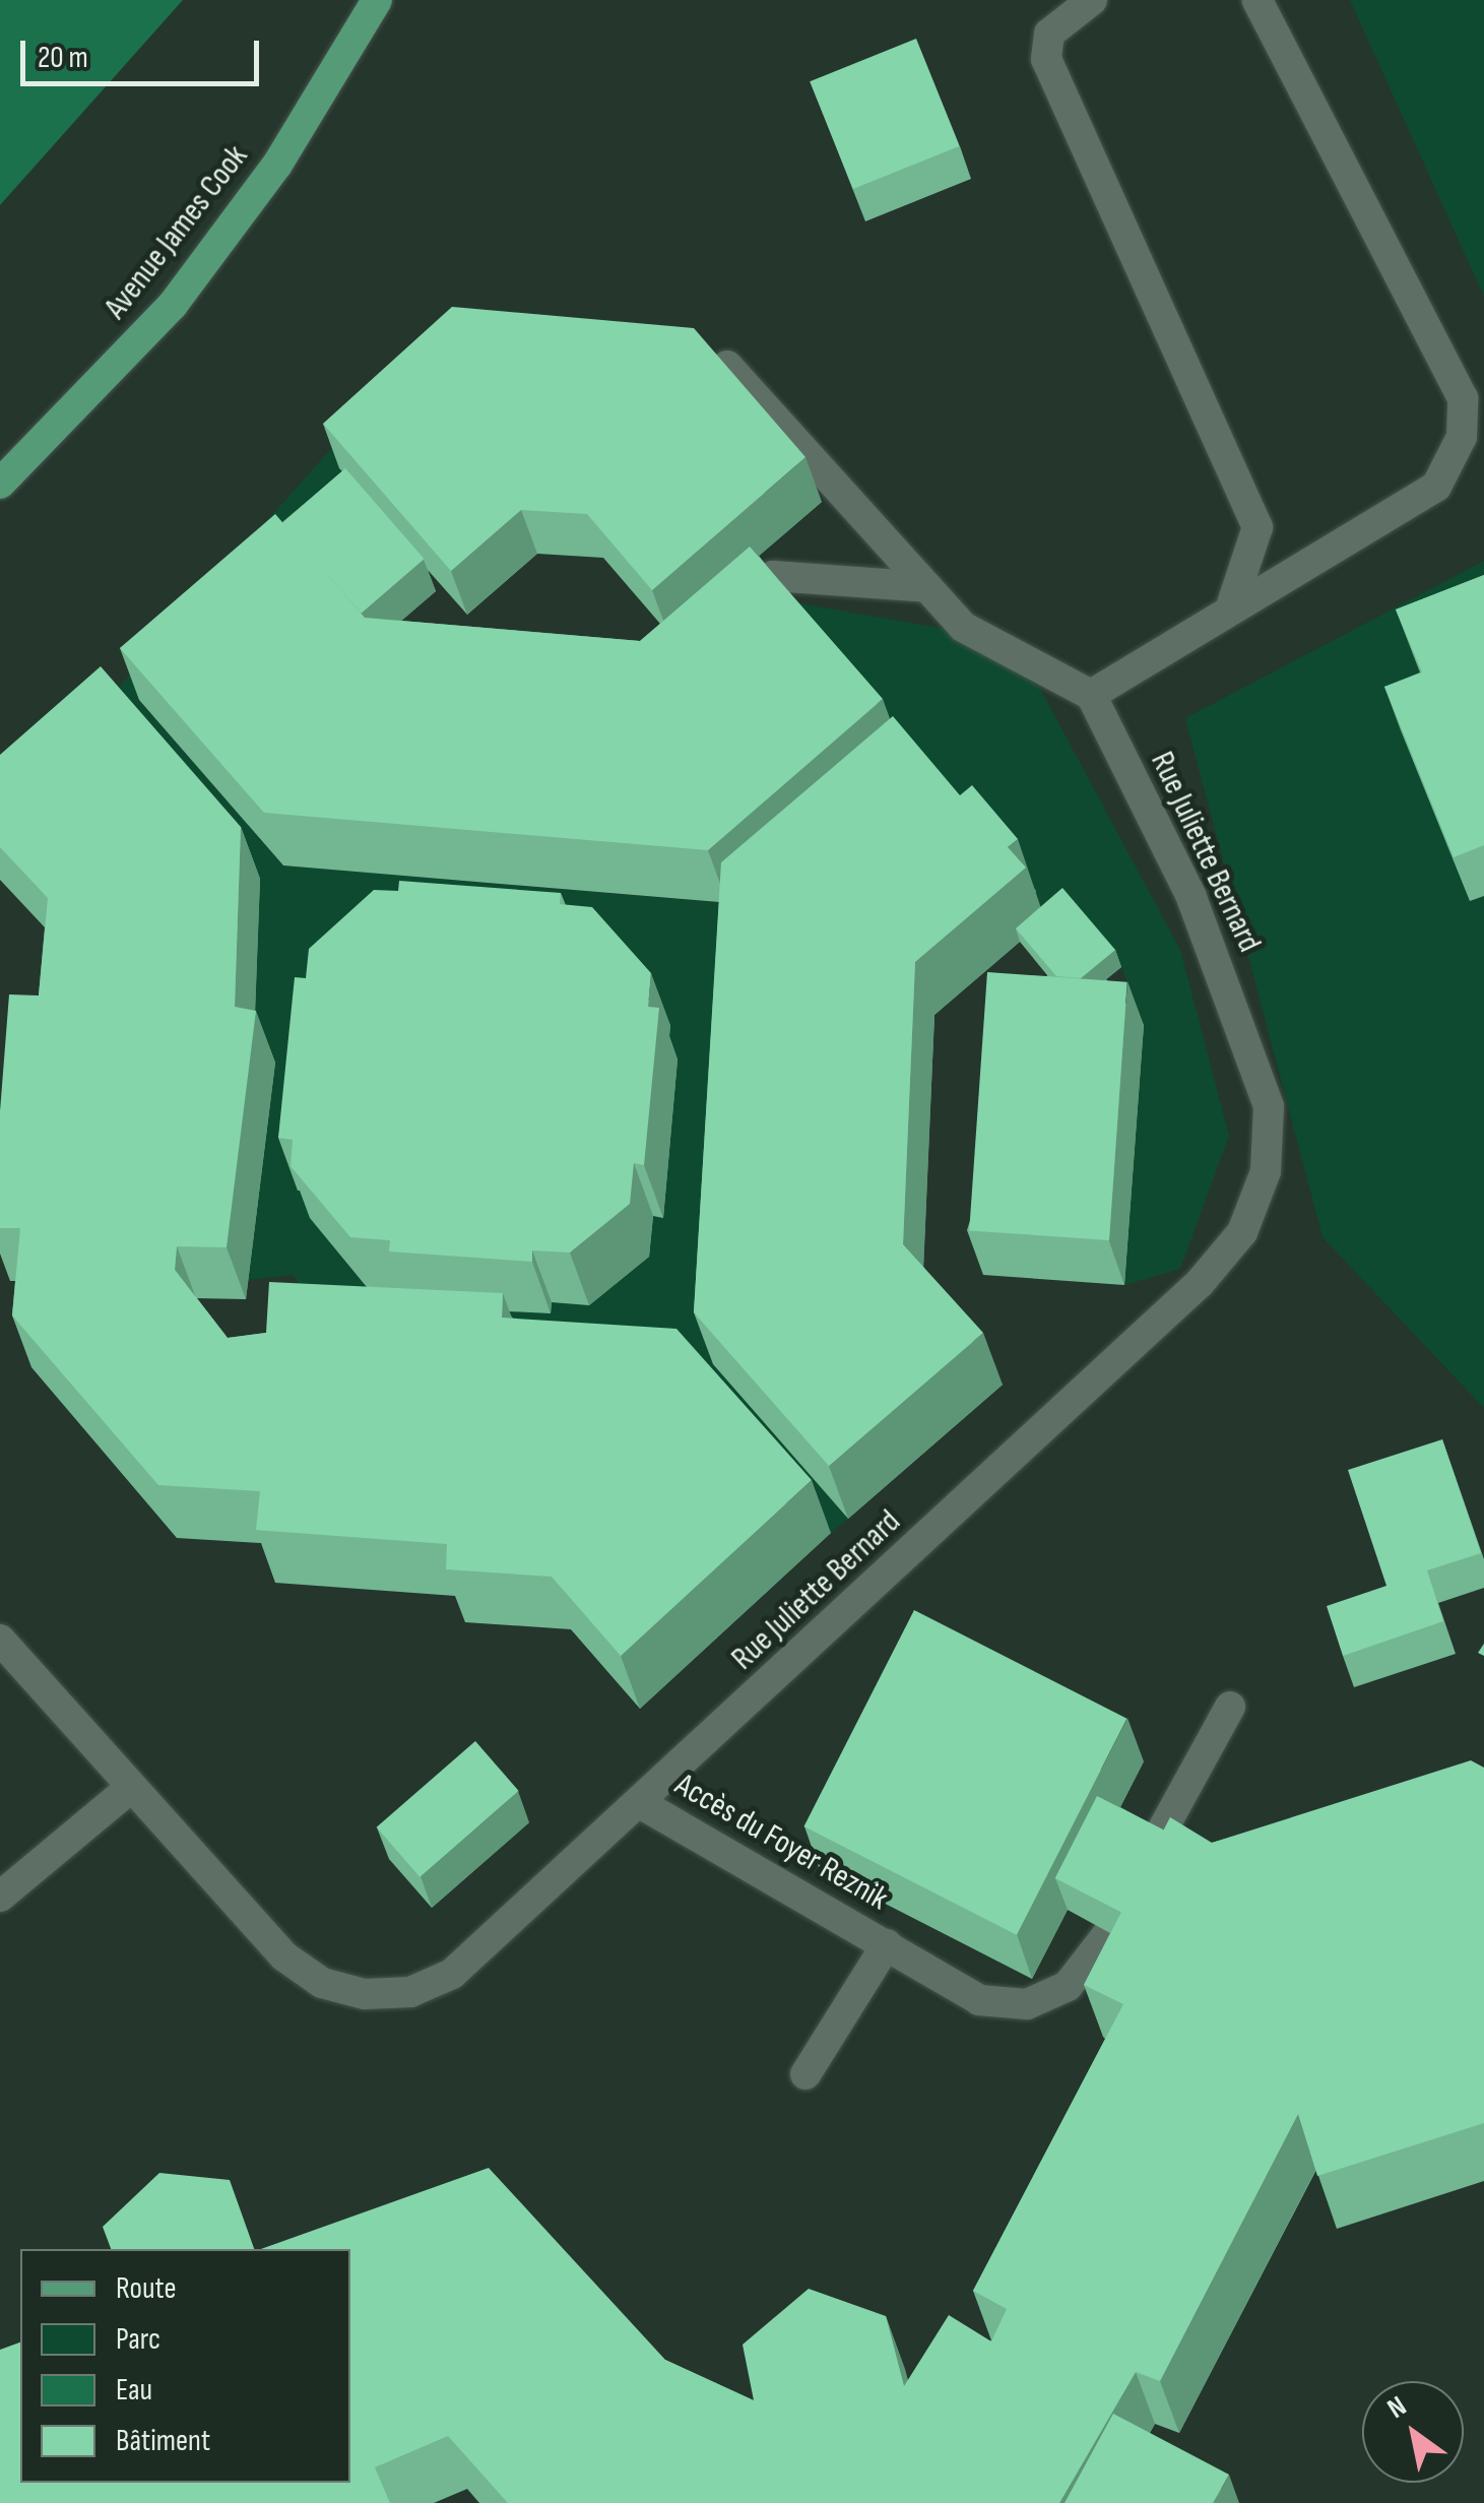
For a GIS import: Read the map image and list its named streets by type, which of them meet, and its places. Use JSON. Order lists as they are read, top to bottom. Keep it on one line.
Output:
{"streets":{"main road":["Avenue James Cook"],"street":["Rue Juliette Bernard","Accès du Foyer Reznik"]},"crossings":[["Rue Juliette Bernard","Accès du Foyer Reznik"]],"legend":["Route","Parc","Eau","Bâtiment"],"scale_bar":"20 m","north":"top left"}
